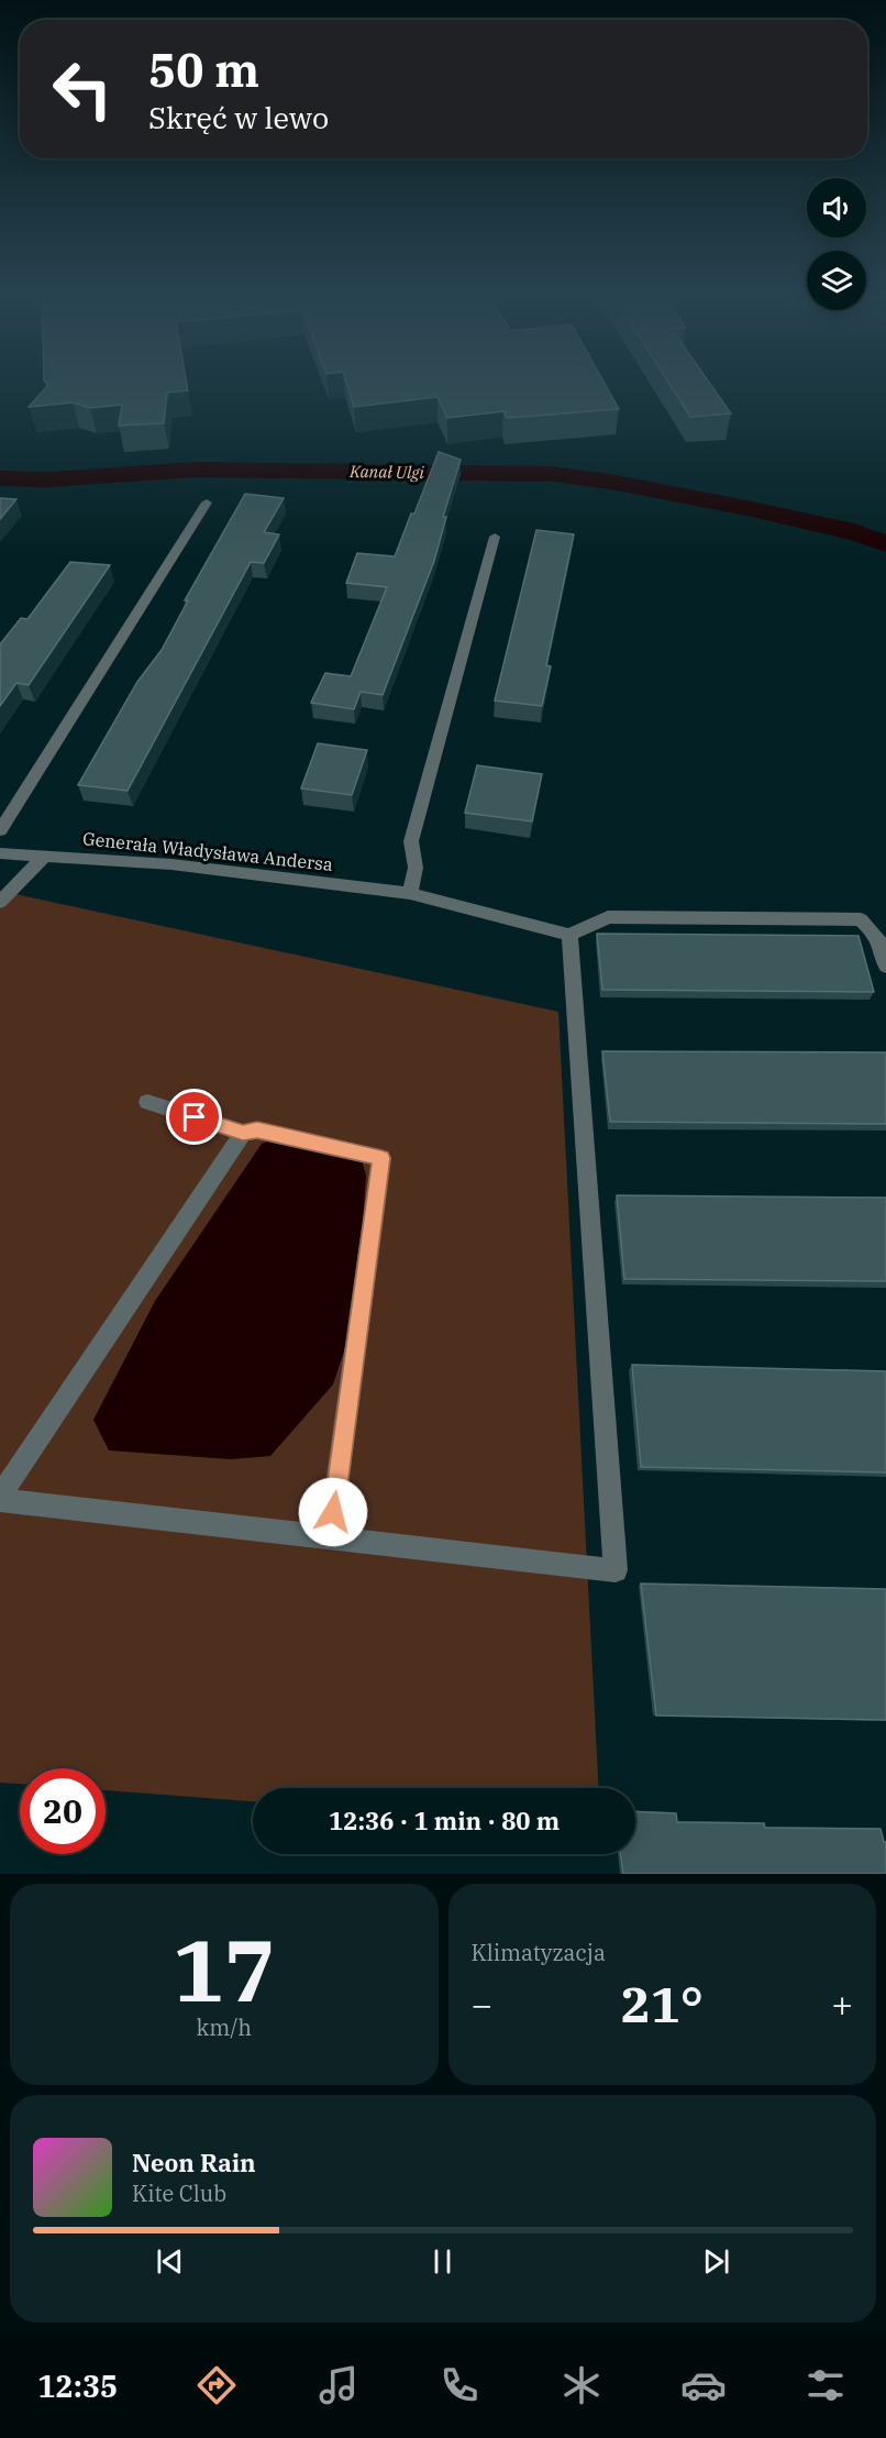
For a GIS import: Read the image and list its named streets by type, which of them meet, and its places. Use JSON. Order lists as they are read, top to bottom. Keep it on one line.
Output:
{"streets":{"street":["Generała Władysława Andersa"]},"water":["Kanał Ulgi"],"page":{"turn":["50 m","Skręć w lewo"],"limit":"20","trip":"12:36 · 1 min · 80 m","tile":[["17","km/h"],"Klimatyzacja"],"heat":["−","21°","+"],"song":["Neon Rain","Kite Club"],"tabs":"12:35"}}
